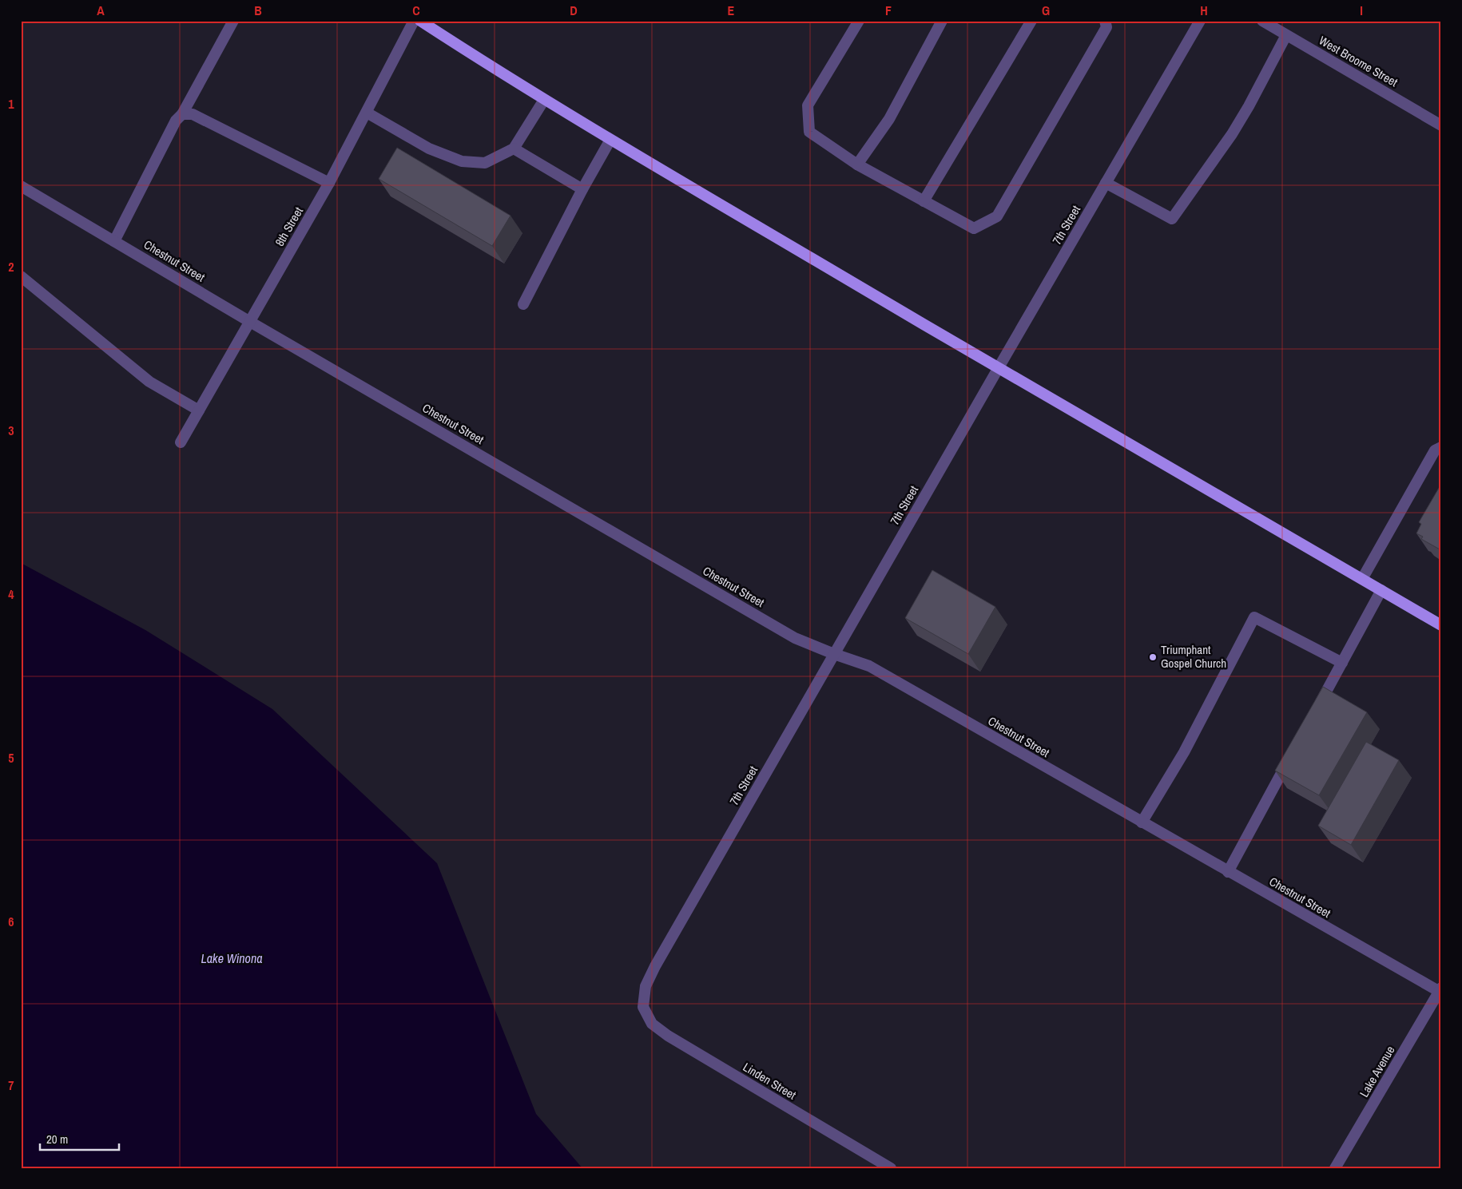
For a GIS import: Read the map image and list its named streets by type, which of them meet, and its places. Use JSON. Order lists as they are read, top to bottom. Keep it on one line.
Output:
{"streets":{"street":["West Broome Street","7th Street","8th Street","Chestnut Street","Lake Avenue","Linden Street"]},"crossings":[["7th Street","Chestnut Street"],["7th Street","Linden Street"],["8th Street","Chestnut Street"],["Chestnut Street","Lake Avenue"]],"water":["Lake Winona"],"places":["Triumphant Gospel Church"],"scale_bar":"20 m","grid":{"columns":["A","B","C","D","E","F","G","H","I"],"rows":["1","2","3","4","5","6","7"]}}
